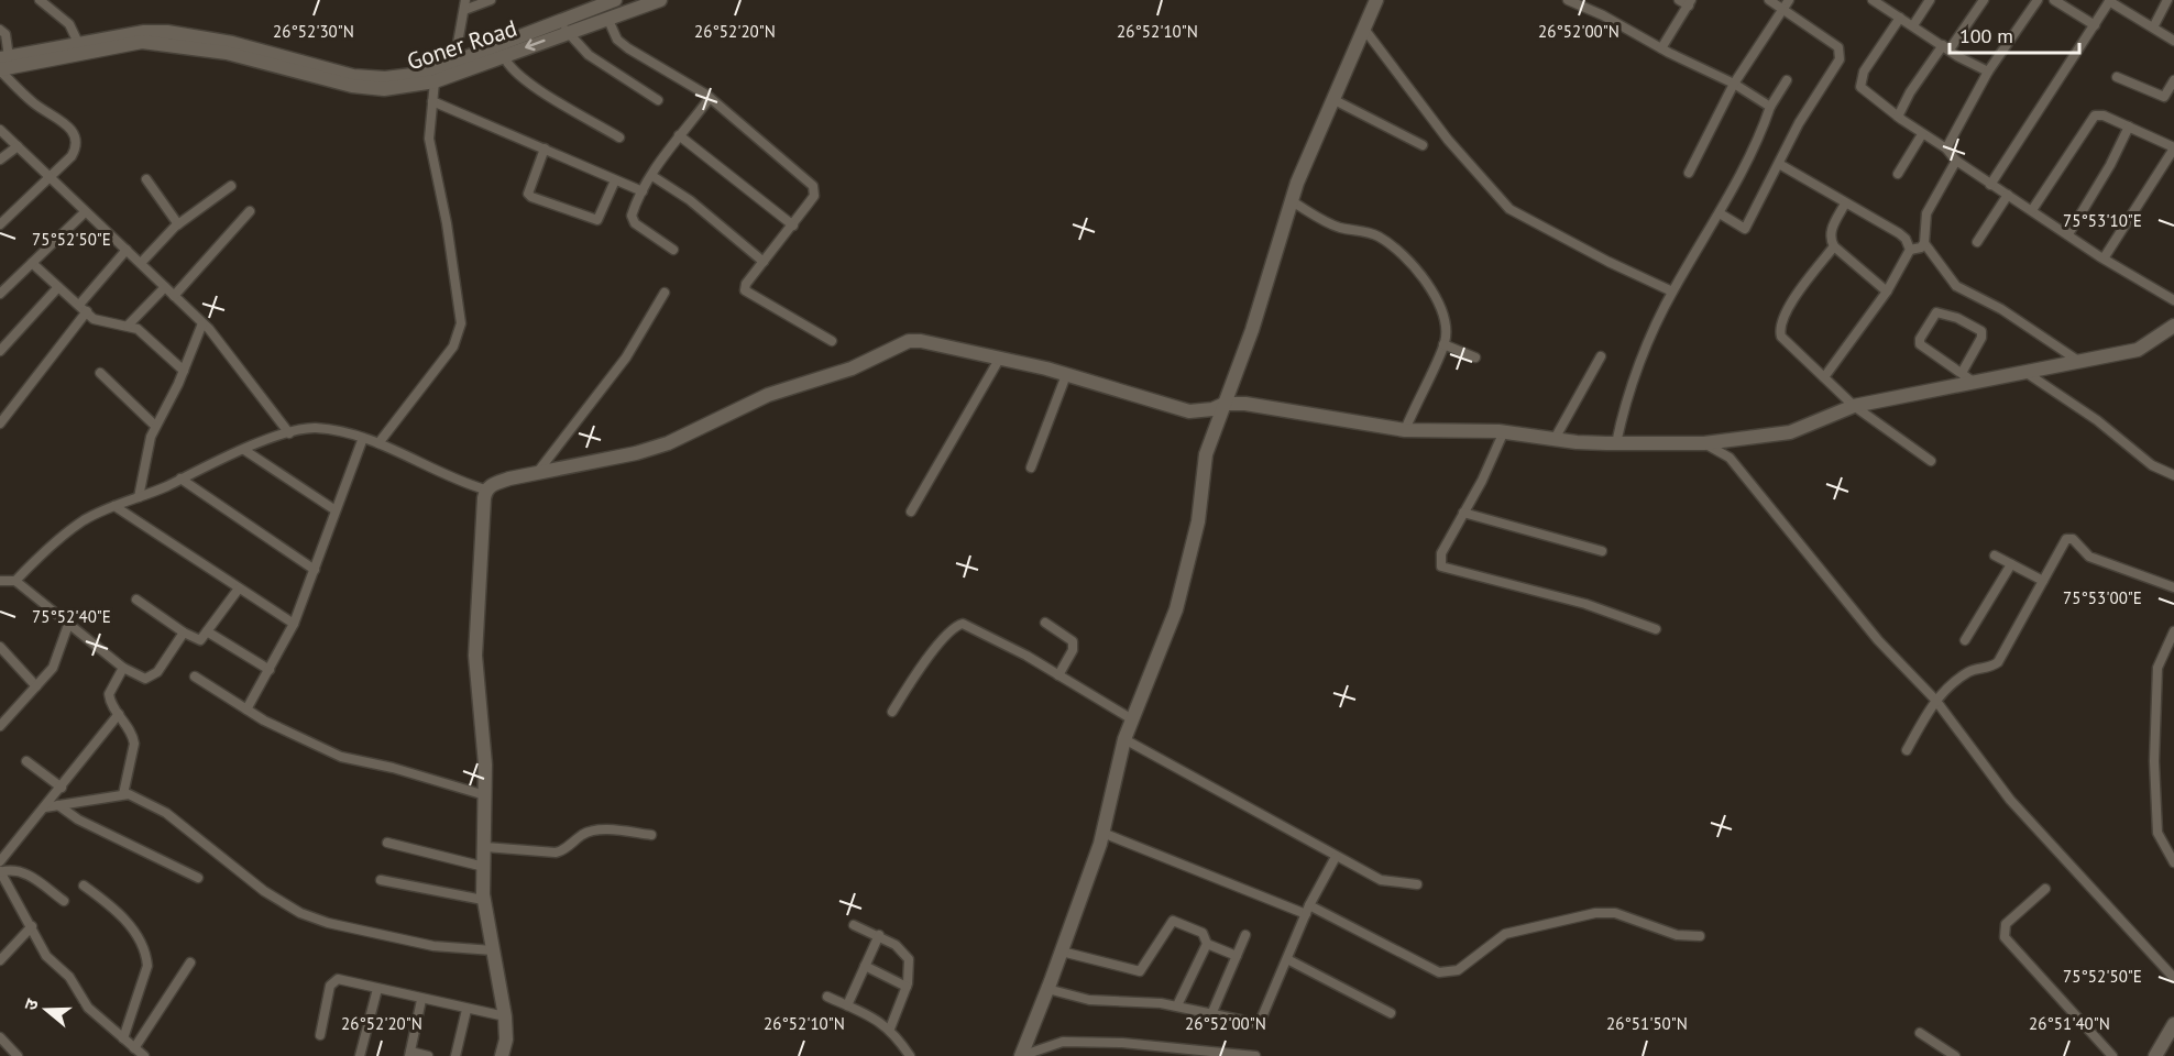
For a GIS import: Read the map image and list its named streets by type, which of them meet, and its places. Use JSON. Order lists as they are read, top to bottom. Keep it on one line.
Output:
{"streets":{"street":["Goner Road"]},"scale_bar":"100 m","north":"left","coordinates":["26°52'30\"N","26°52'20\"N","26°52'10\"N","26°52'00\"N","75°53'10\"E","75°52'50\"E","75°53'00\"E","75°52'40\"E","26°51'50\"N","26°51'40\"N"]}
